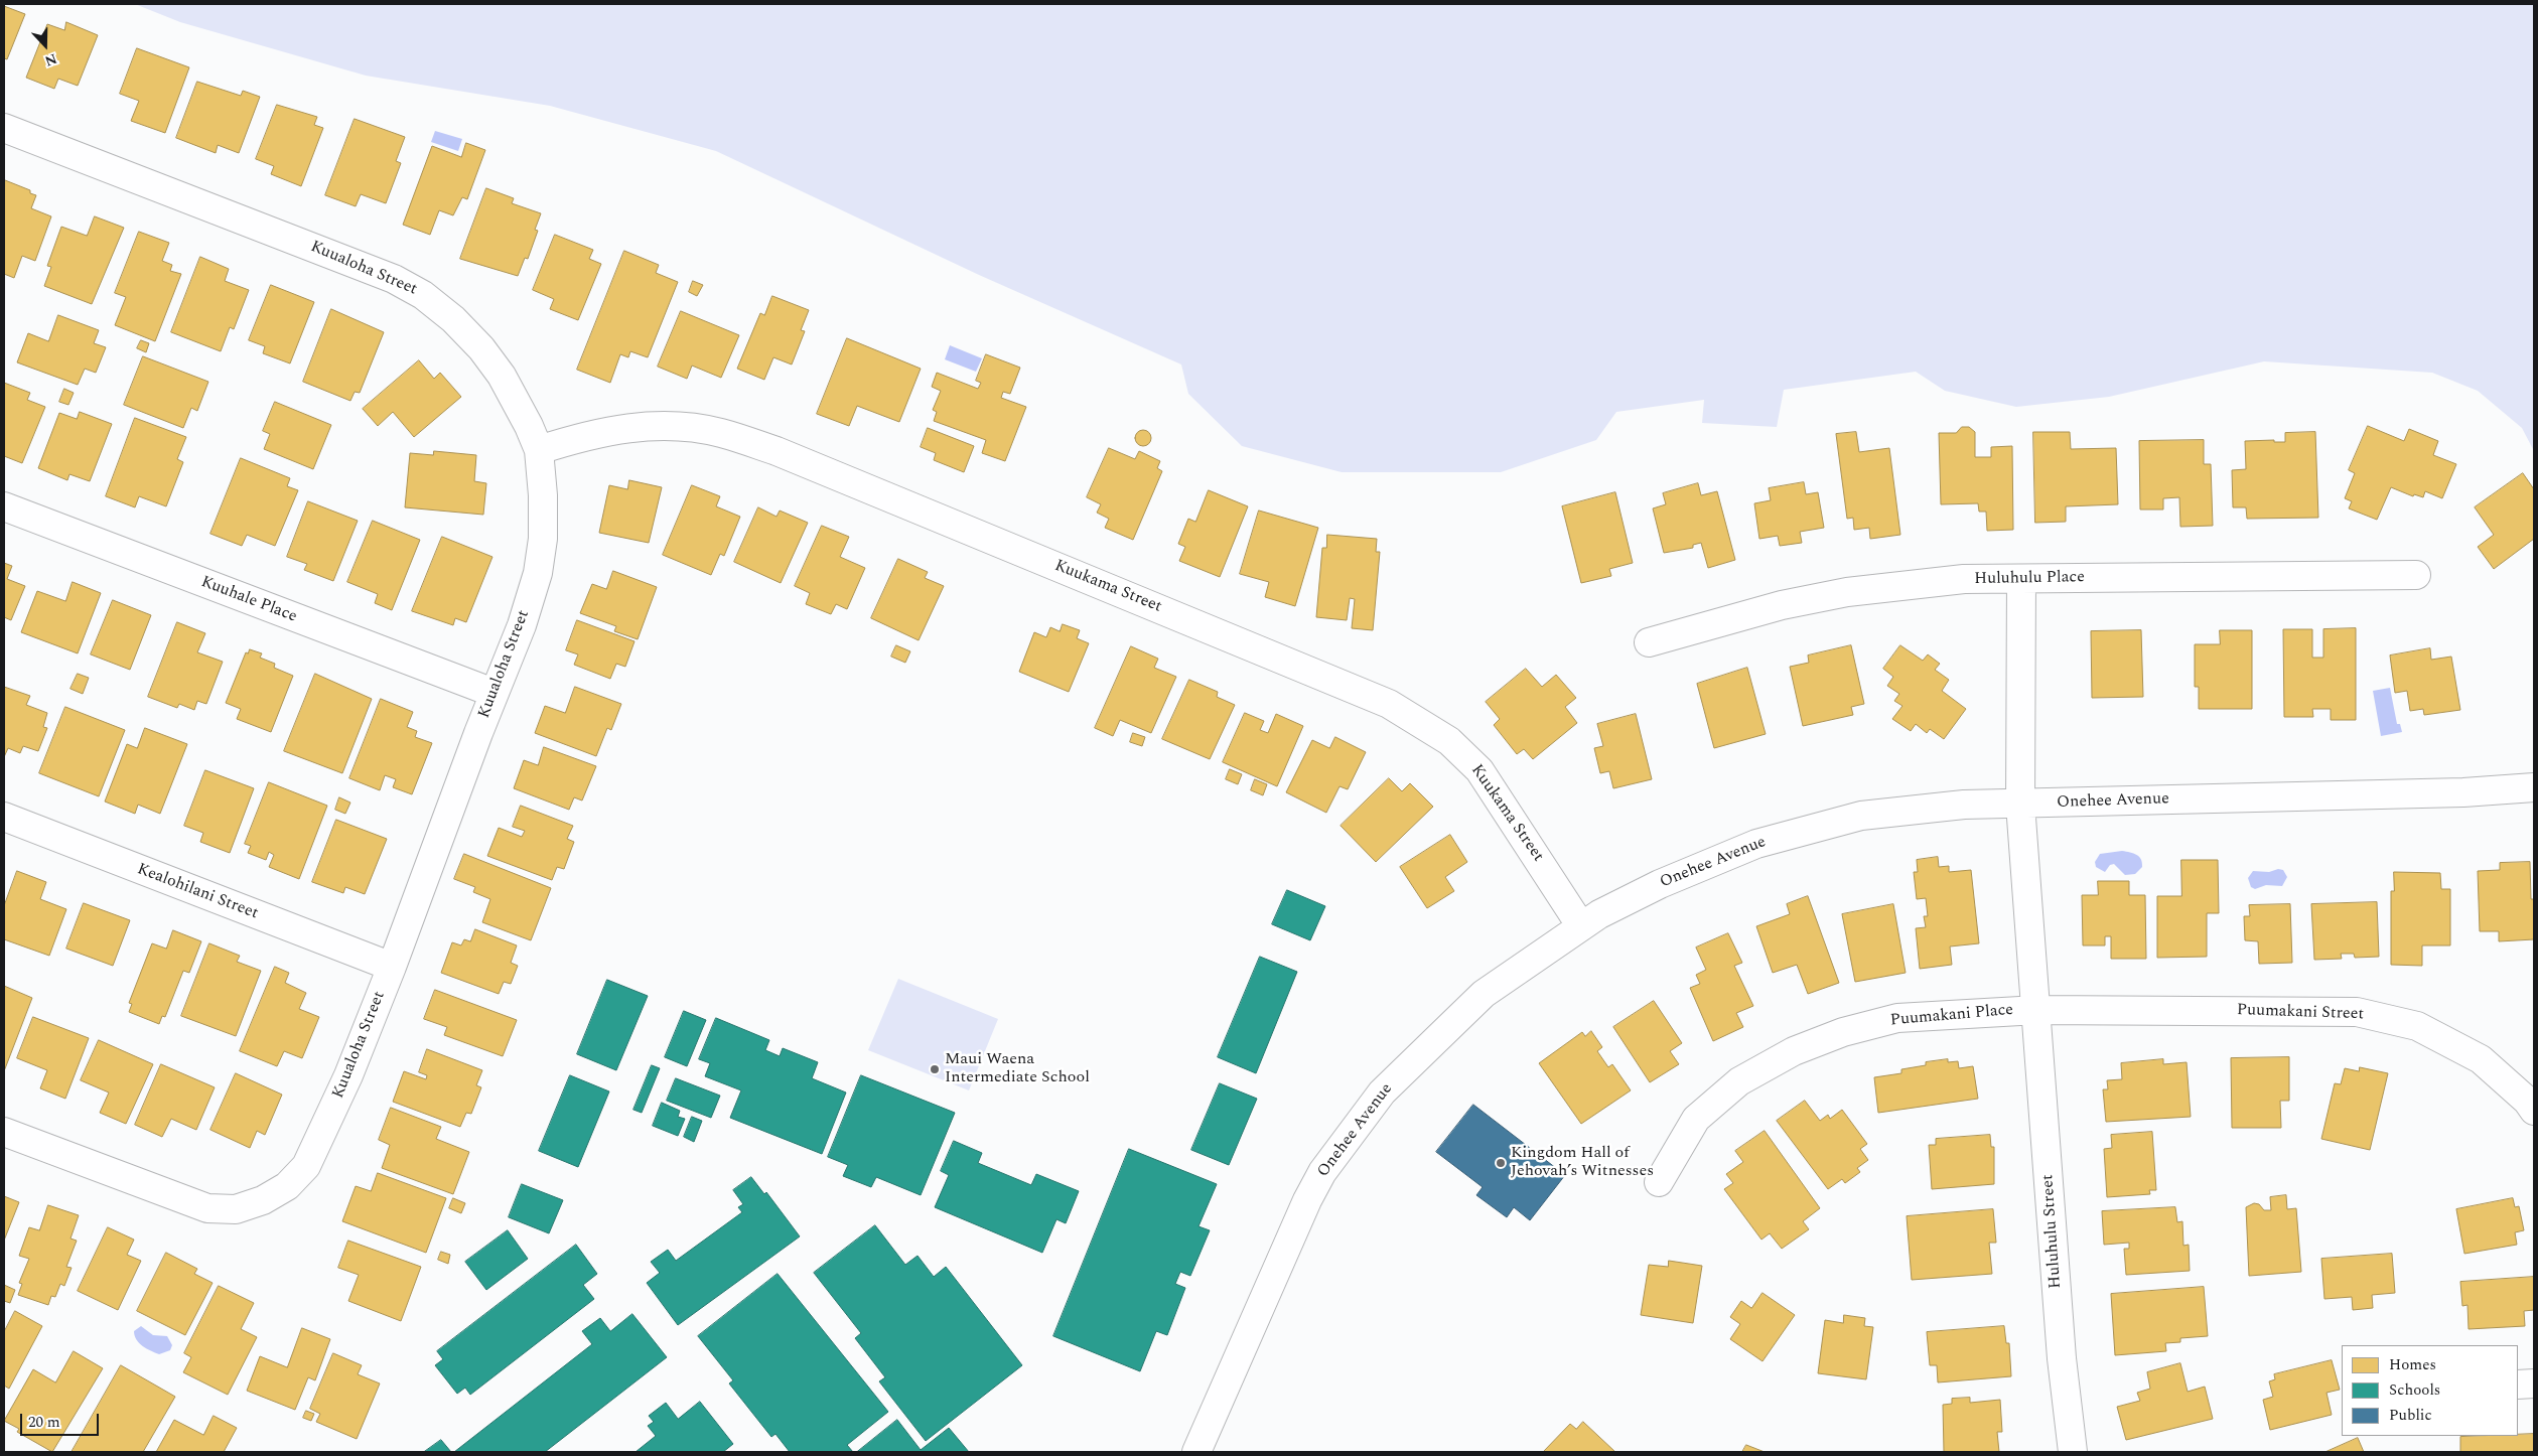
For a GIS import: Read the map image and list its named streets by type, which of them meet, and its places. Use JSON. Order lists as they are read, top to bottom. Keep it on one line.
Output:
{"streets":{"street":["Kuualoha Street","Huluhulu Place","Kuukama Street","Kuuhale Place","Onehee Avenue","Kealohilani Street","Puumakani Street","Puumakani Place","Huluhulu Street"]},"crossings":[["Kuualoha Street","Kuukama Street"],["Kuualoha Street","Kuuhale Place"],["Kuualoha Street","Kealohilani Street"],["Huluhulu Place","Huluhulu Street"],["Kuukama Street","Onehee Avenue"],["Onehee Avenue","Huluhulu Street"],["Puumakani Street","Puumakani Place"],["Puumakani Street","Huluhulu Street"],["Puumakani Place","Huluhulu Street"]],"places":["Maui Waena Intermediate School","Kingdom Hall of Jehovah’s Witnesses"],"legend":["Homes","Schools","Public"],"scale_bar":"20 m","north":"bottom"}
